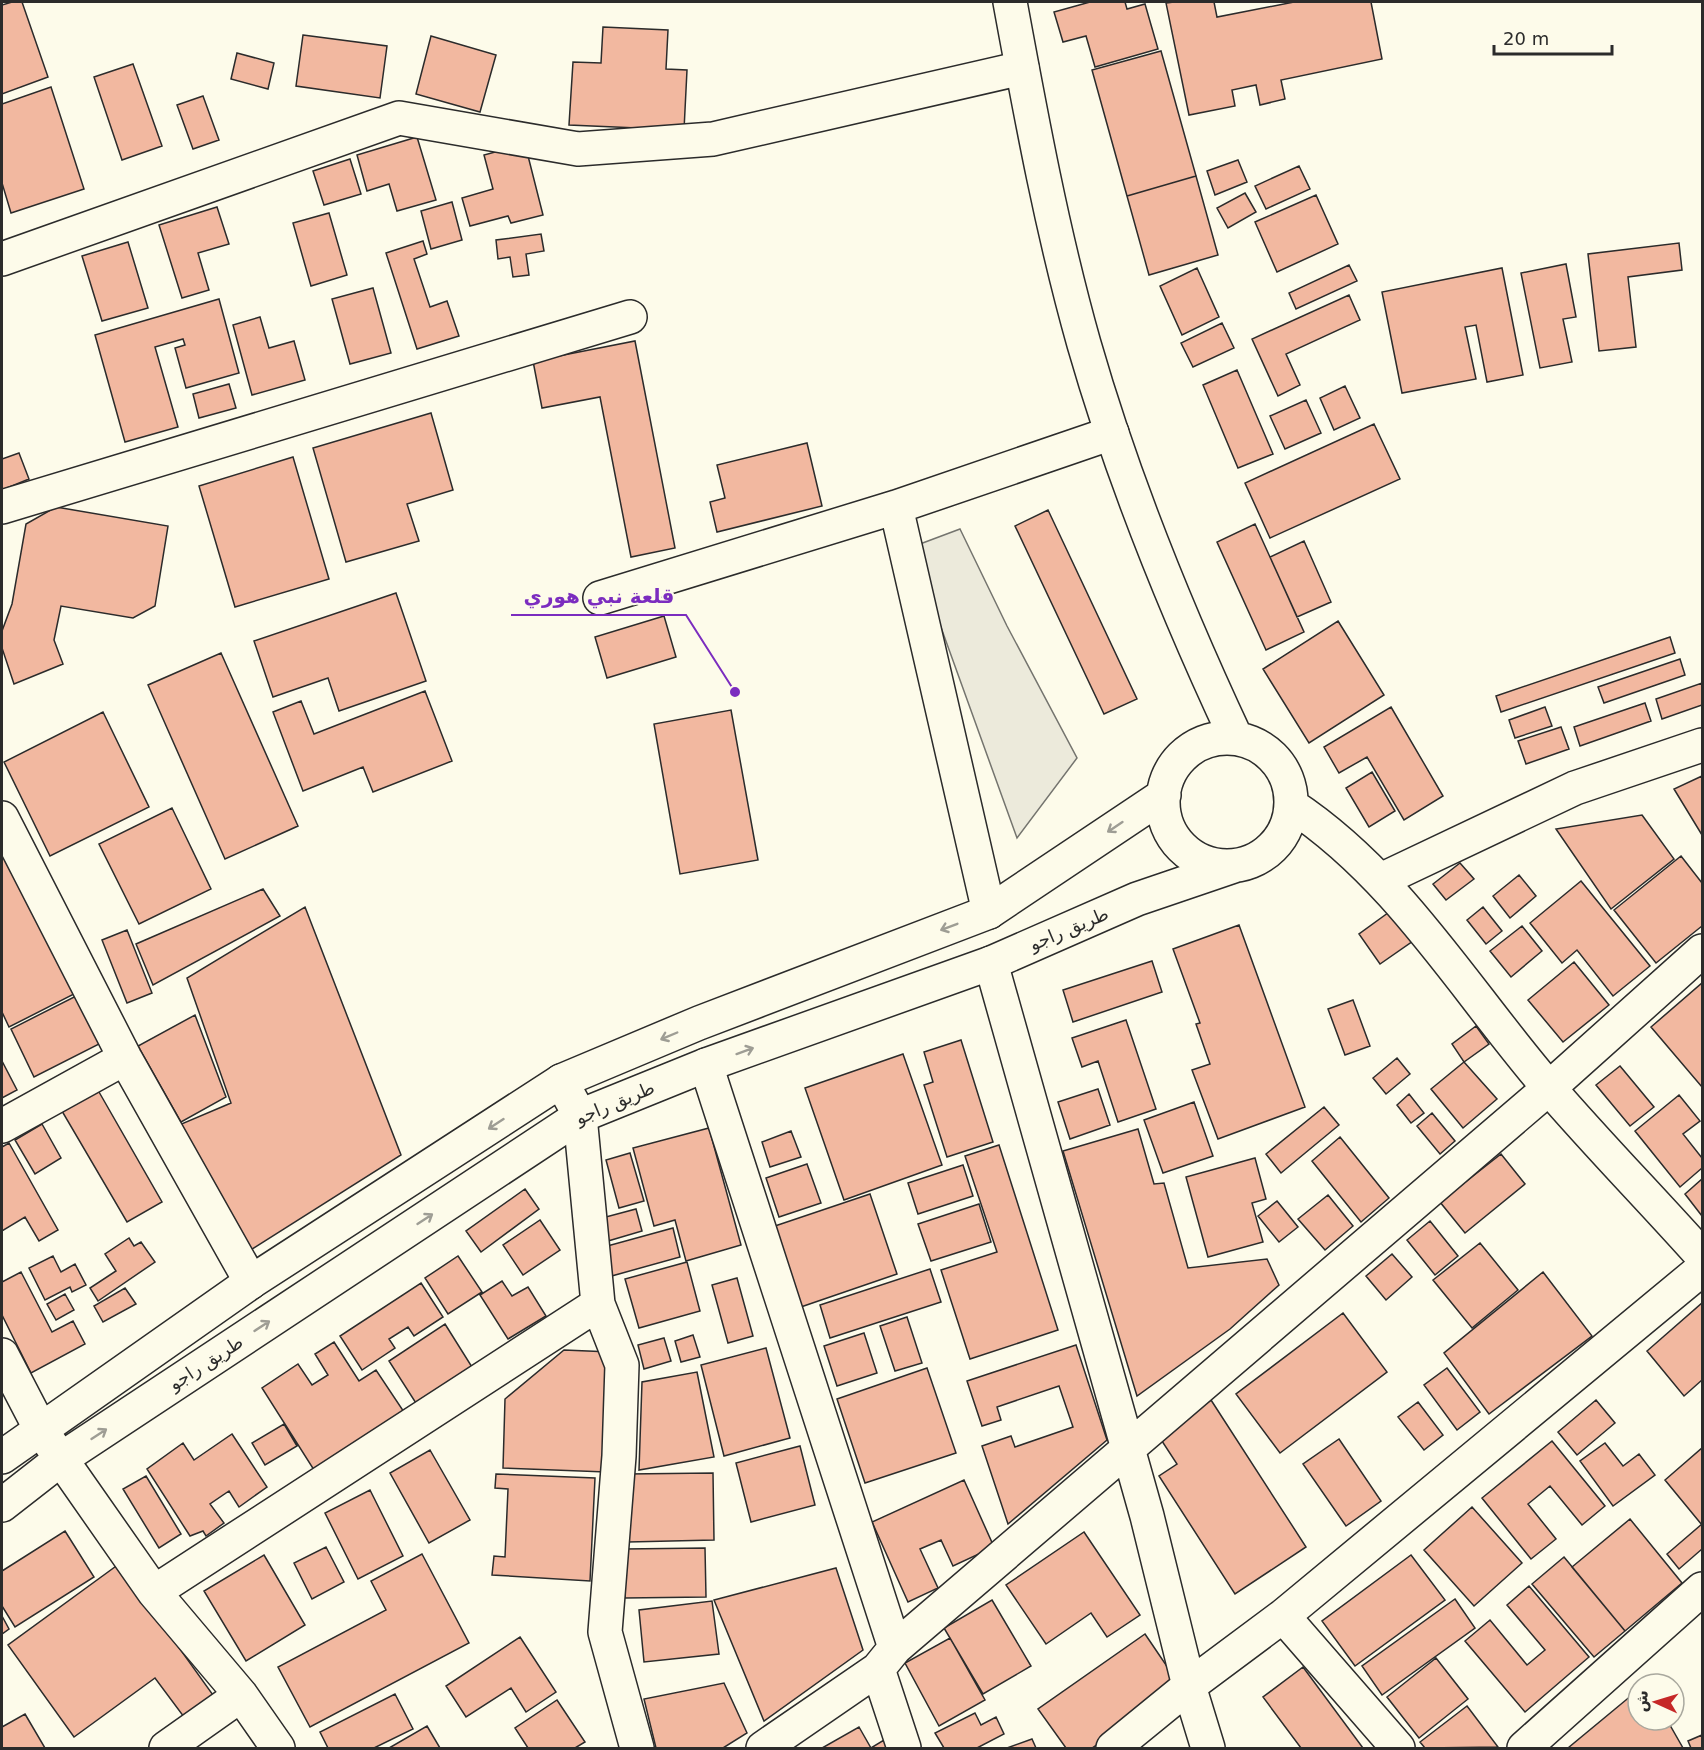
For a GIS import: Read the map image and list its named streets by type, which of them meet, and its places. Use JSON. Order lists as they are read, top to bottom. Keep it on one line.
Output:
{"streets":{"street":["طريق راجو"]},"places":["قلعة نبي هوري"],"scale_bar":"20 m","north":"left"}
